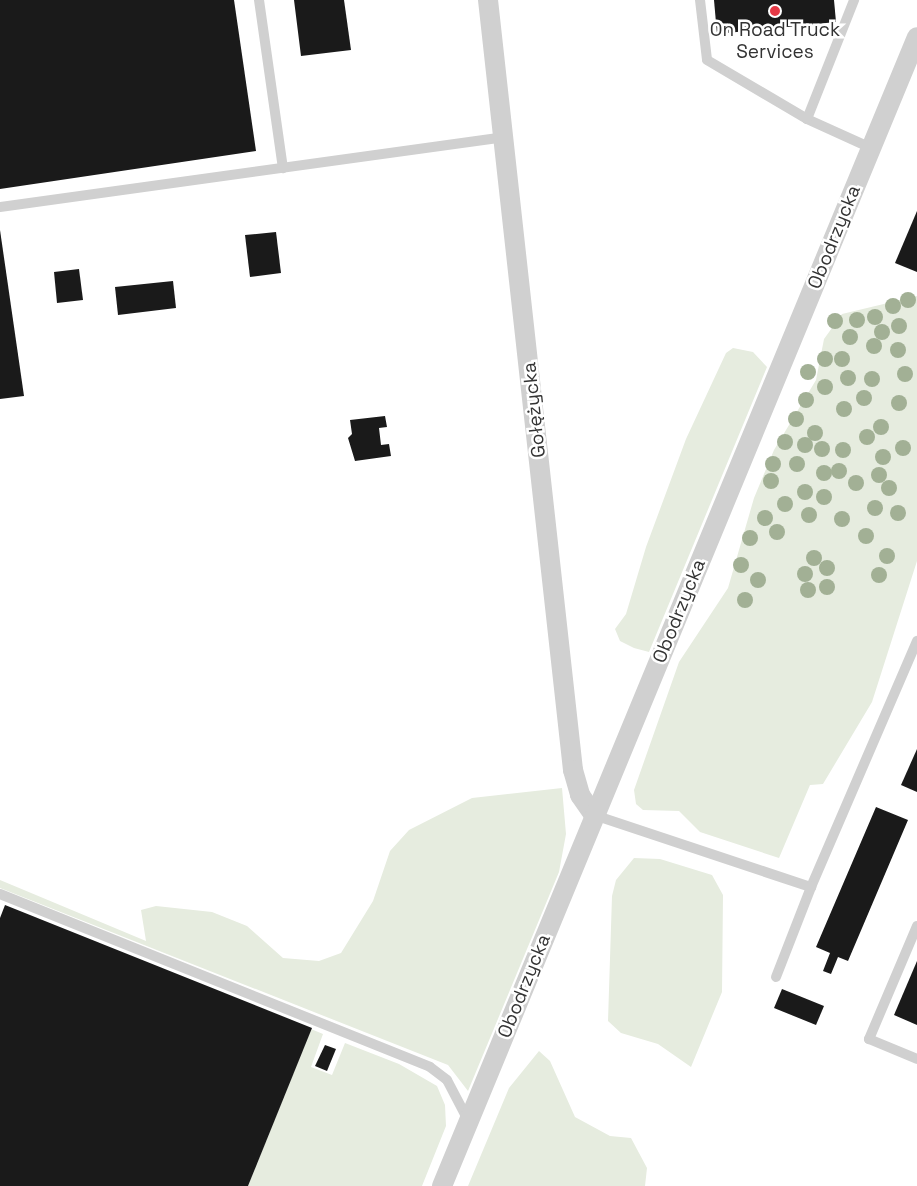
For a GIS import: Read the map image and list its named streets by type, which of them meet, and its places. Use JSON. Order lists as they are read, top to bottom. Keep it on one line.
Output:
{"streets":{"street":["Obodrzycka","Gołężycka"]},"crossings":[["Obodrzycka","Gołężycka"]],"places":["On Road Truck Services"]}
